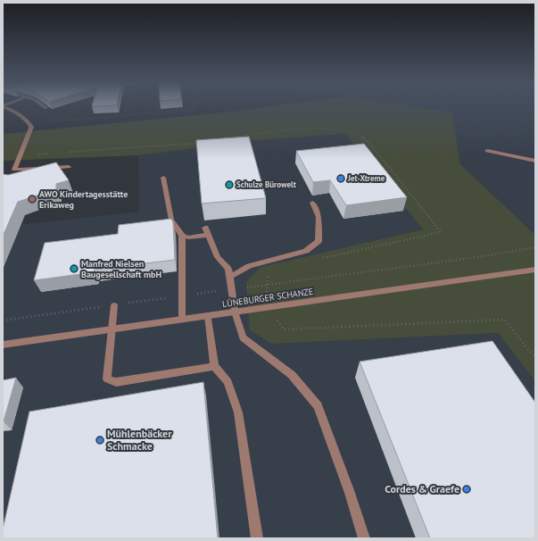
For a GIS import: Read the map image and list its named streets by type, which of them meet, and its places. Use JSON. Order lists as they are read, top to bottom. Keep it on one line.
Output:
{"streets":{"street":["LÜNEBURGER SCHANZE"]},"places":["Jet-Xtreme","Schulze Bürowelt","AWO Kindertagesstätte Erikaweg","Manfred Nielsen Baugesellschaft mbH","Mühlenbäcker Schmacke","Cordes & Graefe"]}
